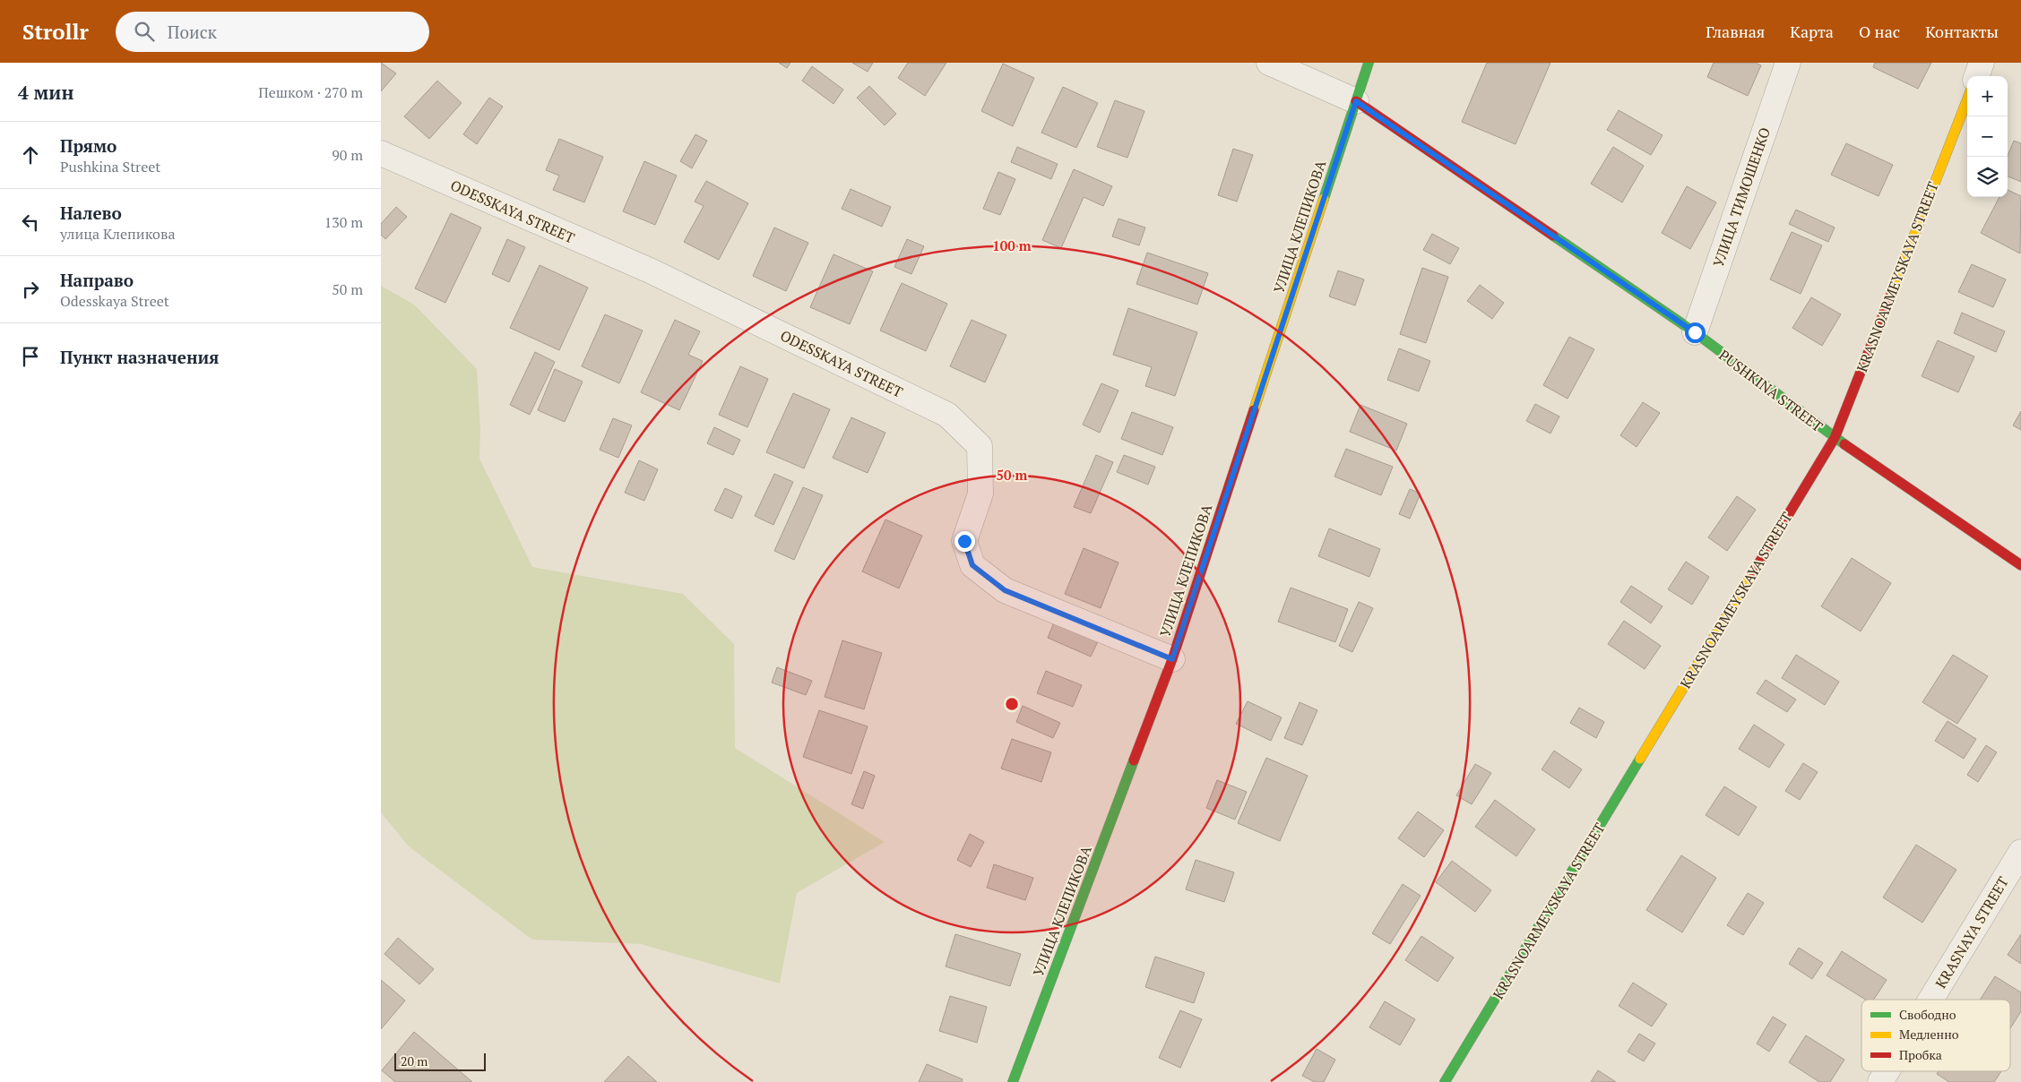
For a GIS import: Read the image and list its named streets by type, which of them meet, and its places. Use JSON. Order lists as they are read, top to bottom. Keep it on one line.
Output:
{"streets":{"street":["УЛИЦА ТИМОШЕНКО","ODESSKAYA STREET","УЛИЦА КЛЕПИКОВА","KRASNOARMEYSKAYA STREET","PUSHKINA STREET","KRASNAYA STREET"]},"crossings":[["УЛИЦА ТИМОШЕНКО","PUSHKINA STREET"],["ODESSKAYA STREET","УЛИЦА КЛЕПИКОВА"],["УЛИЦА КЛЕПИКОВА","PUSHKINA STREET"],["KRASNOARMEYSKAYA STREET","PUSHKINA STREET"]],"legend":["Свободно","Медленно","Пробка"],"scale_bar":"20 m","page":{"header":"Strollr","search":"Поиск","nav":["Главная","Карта","О нас","Контакты"],"heading":["4 мин","Пешком · 270 m"],"map_buttons":["+","−"],"list":[["Прямо","Pushkina Street","90 m"],["Налево","улица Клепикова","130 m"],["Направо","Odesskaya Street","50 m"],"Пункт назначения"],"scale":"20 m"},"rings":["100 m","50 m"]}
